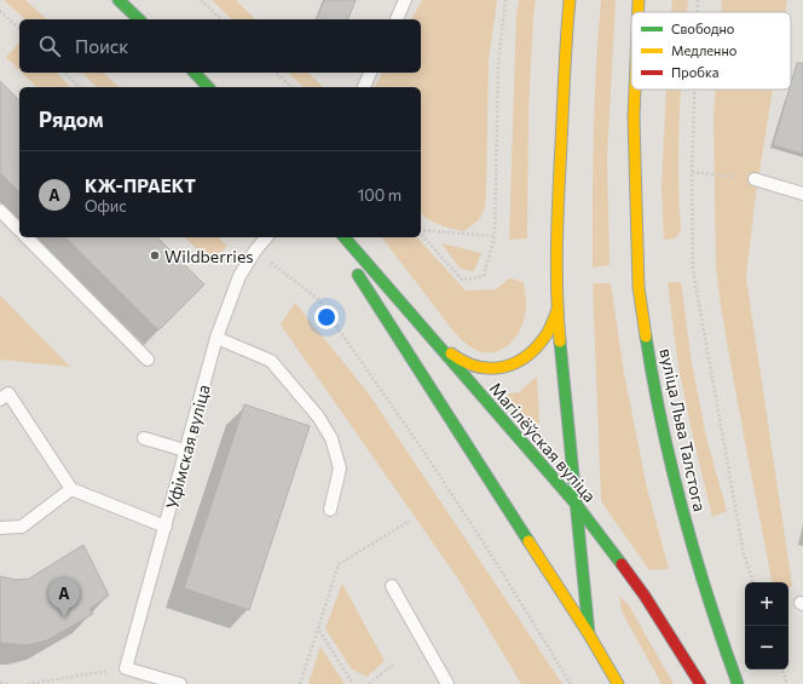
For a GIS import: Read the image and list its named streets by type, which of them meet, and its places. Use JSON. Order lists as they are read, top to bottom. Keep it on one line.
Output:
{"streets":{"main road":["вуліца Льва Талстога","Магілёўская вуліца"],"lane":["Уфімская вуліца"]},"places":["Wildberries"],"legend":["Свободно","Медленно","Пробка"],"page":{"search":"Поиск","heading":"Рядом","list":[{"mark":"A","name":"КЖ-ПРАЕКТ","note":"Офис","value":"100 m"}],"pins":"A","map_buttons":["+","−"]}}
